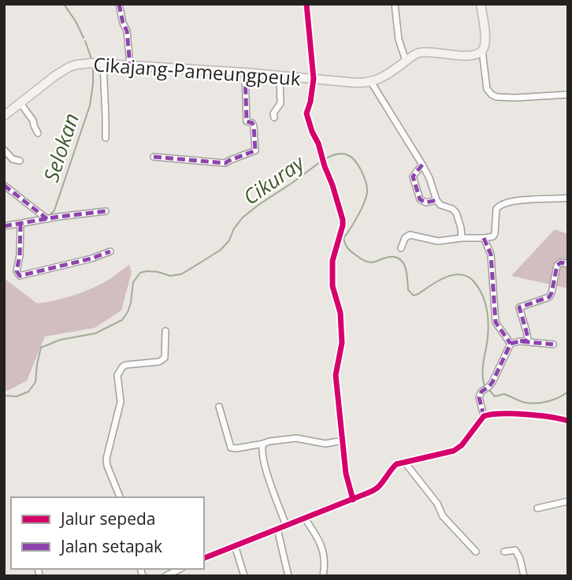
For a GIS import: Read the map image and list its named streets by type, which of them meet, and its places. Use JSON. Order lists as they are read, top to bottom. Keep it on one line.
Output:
{"streets":{"main road":["Cikajang-Pameungpeuk"]},"water":["Selokan","Cikuray"],"legend":["Jalur sepeda","Jalan setapak"]}
